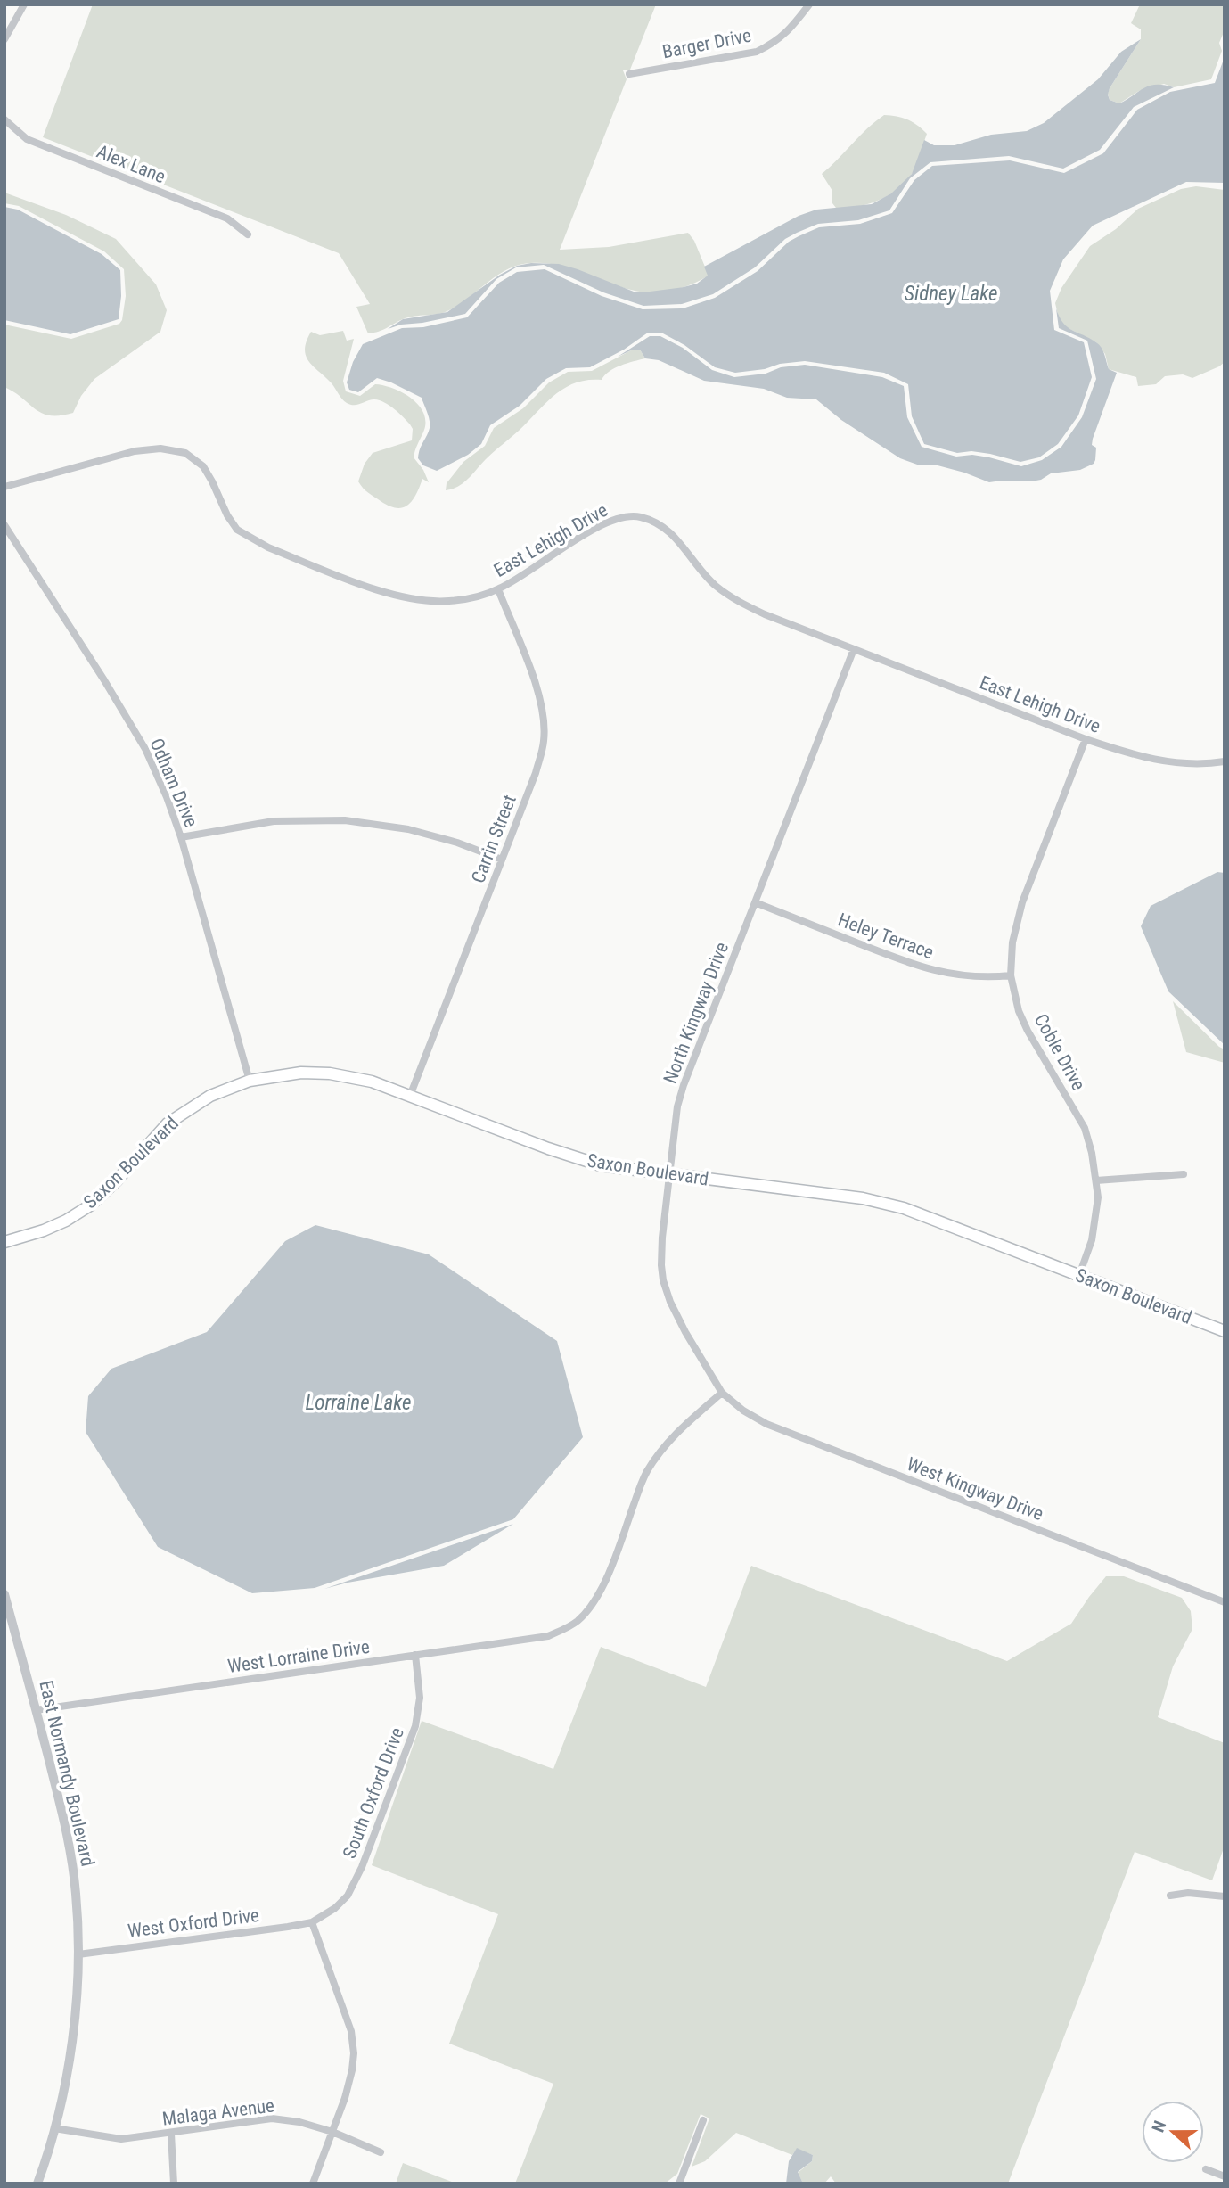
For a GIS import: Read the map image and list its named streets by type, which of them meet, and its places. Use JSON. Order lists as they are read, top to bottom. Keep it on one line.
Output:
{"streets":{"main road":["Saxon Boulevard"],"street":["Barger Drive","Alex Lane","East Lehigh Drive","Odham Drive","Carrin Street","Heley Terrace","North Kingway Drive","Coble Drive","West Kingway Drive","West Lorraine Drive","East Normandy Boulevard","South Oxford Drive","West Oxford Drive","Malaga Avenue"]},"crossings":[["East Lehigh Drive","Carrin Street"],["East Lehigh Drive","North Kingway Drive"],["East Lehigh Drive","Coble Drive"],["Odham Drive","Saxon Boulevard"],["Carrin Street","Saxon Boulevard"],["Heley Terrace","North Kingway Drive"],["Heley Terrace","Coble Drive"],["North Kingway Drive","Saxon Boulevard"],["North Kingway Drive","West Kingway Drive"],["North Kingway Drive","West Lorraine Drive"],["Coble Drive","Saxon Boulevard"],["West Kingway Drive","West Lorraine Drive"],["West Lorraine Drive","East Normandy Boulevard"],["West Lorraine Drive","South Oxford Drive"],["East Normandy Boulevard","West Oxford Drive"],["East Normandy Boulevard","Malaga Avenue"],["South Oxford Drive","West Oxford Drive"]],"water":["Sidney Lake","Lorraine Lake"],"north":"left"}
